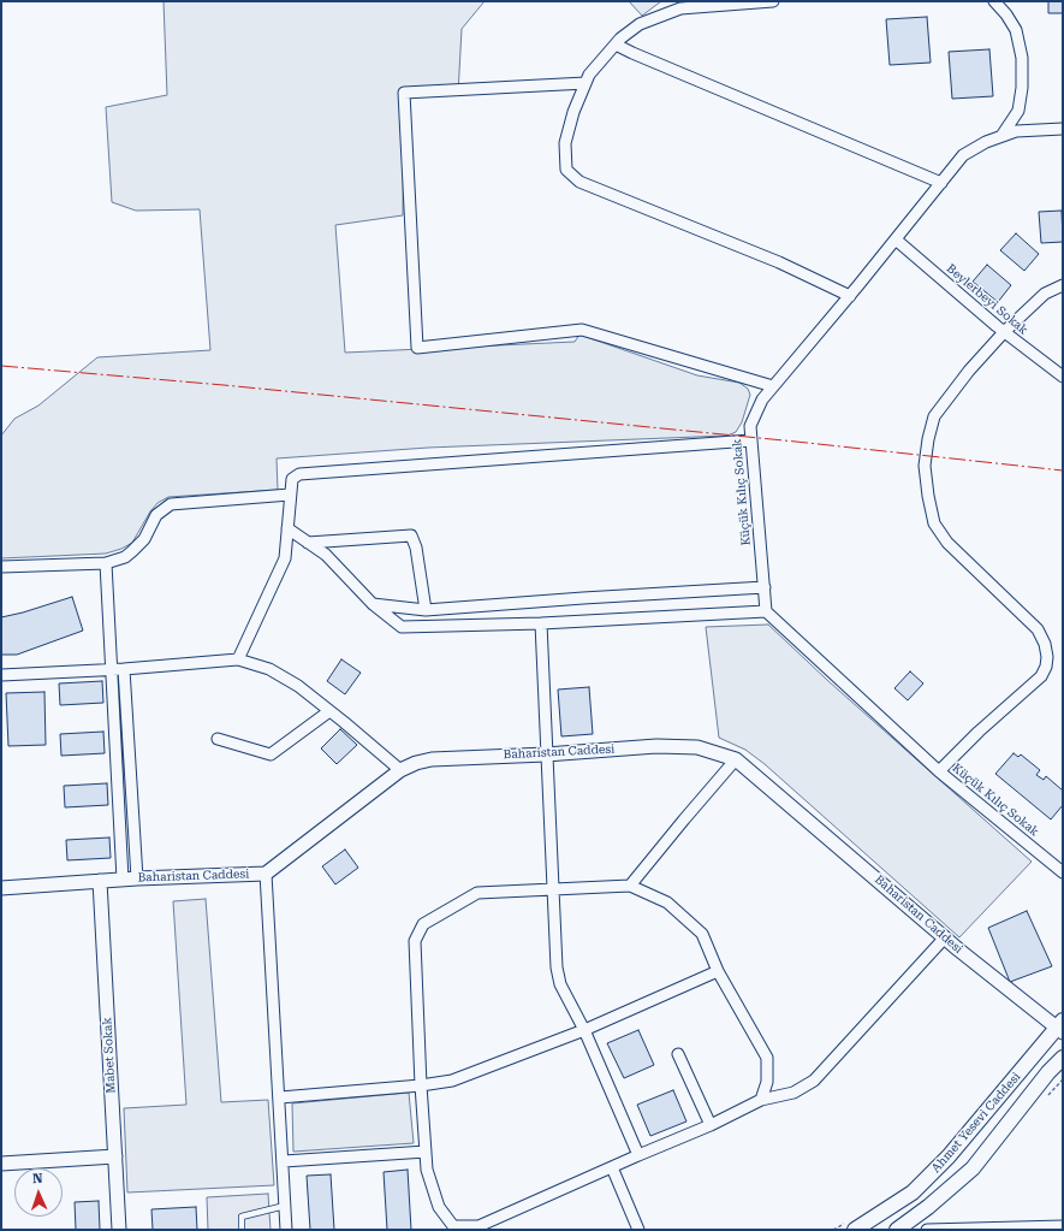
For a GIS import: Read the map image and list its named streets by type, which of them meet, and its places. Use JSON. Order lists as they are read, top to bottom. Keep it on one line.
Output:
{"streets":{"main road":["Ahmet Yesevi Caddesi"],"street":["Beylerbeyi Sokak","Küçük Kılıç Sokak","Baharistan Caddesi","Mabet Sokak"]},"crossings":[["Beylerbeyi Sokak","Küçük Kılıç Sokak"],["Baharistan Caddesi","Mabet Sokak"],["Baharistan Caddesi","Ahmet Yesevi Caddesi"]],"north":"top"}
